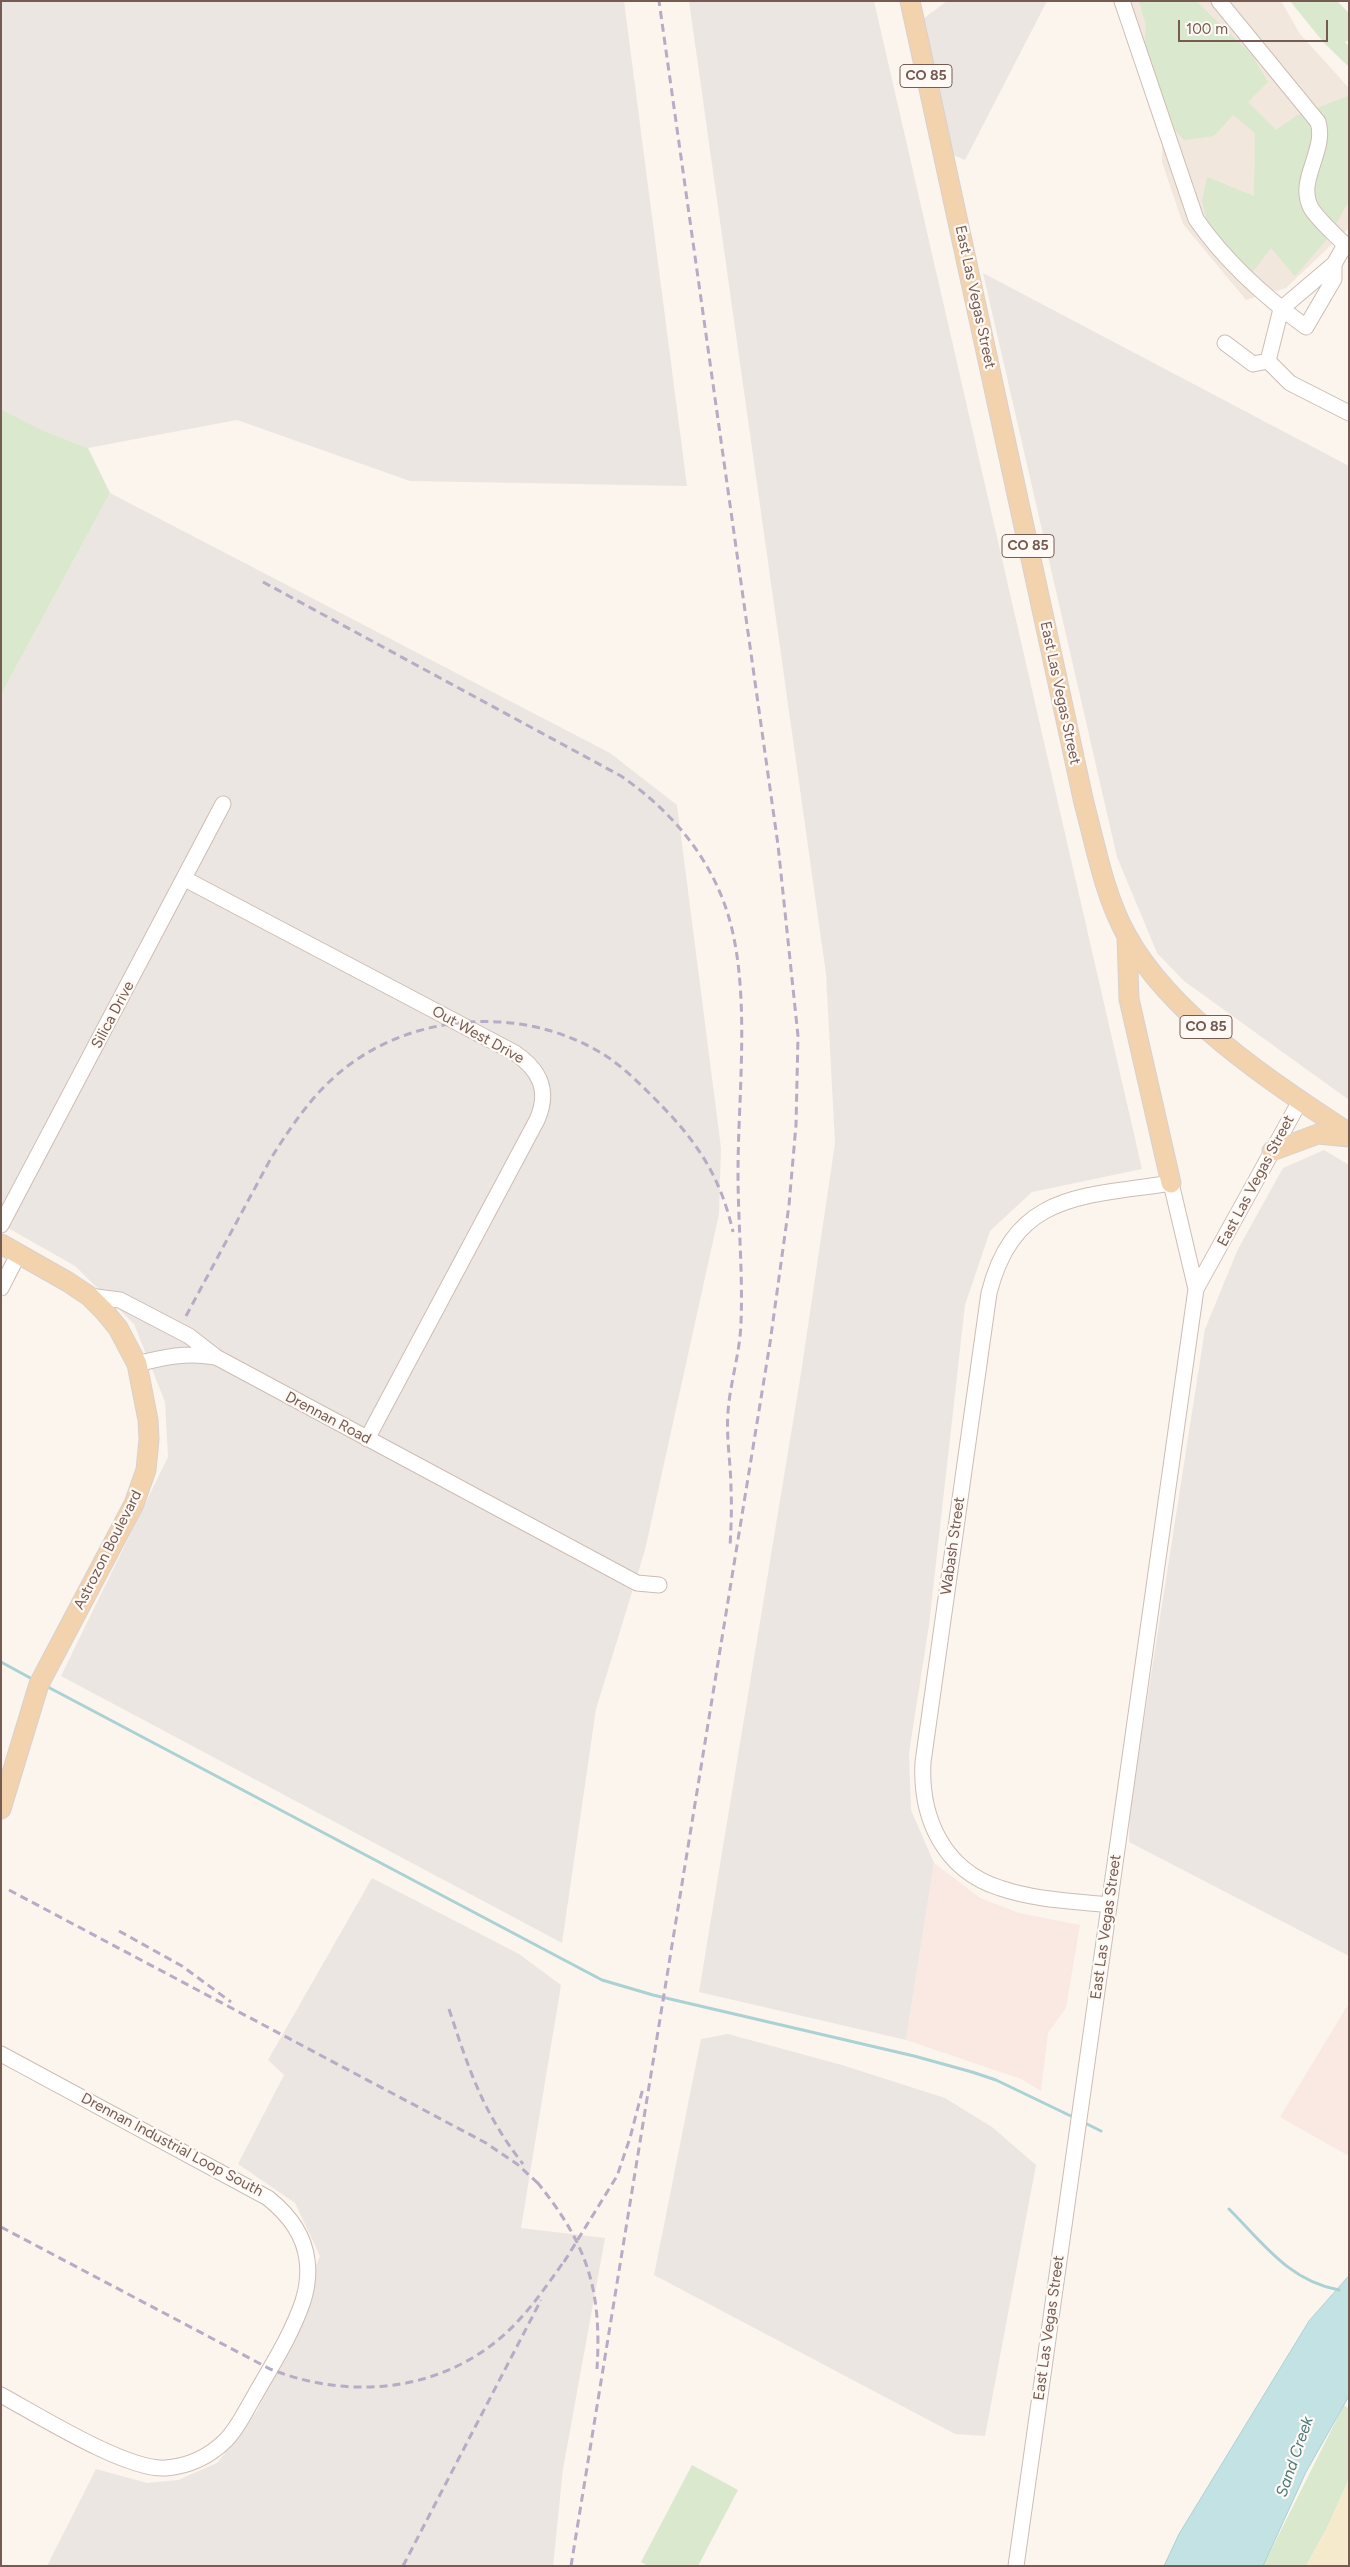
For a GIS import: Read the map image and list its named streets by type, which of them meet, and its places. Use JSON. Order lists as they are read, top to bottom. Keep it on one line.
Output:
{"streets":{"main road":["CO 85","East Las Vegas Street","Drennan Road","Astrozon Boulevard"],"street":["Silica Drive","Out West Drive","Wabash Street","Drennan Industrial Loop South"]},"crossings":[["CO 85","East Las Vegas Street"],["East Las Vegas Street","Wabash Street"],["Silica Drive","Out West Drive"],["Out West Drive","Drennan Road"],["Drennan Road","Astrozon Boulevard"]],"water":["Sand Creek"],"scale_bar":"100 m"}
